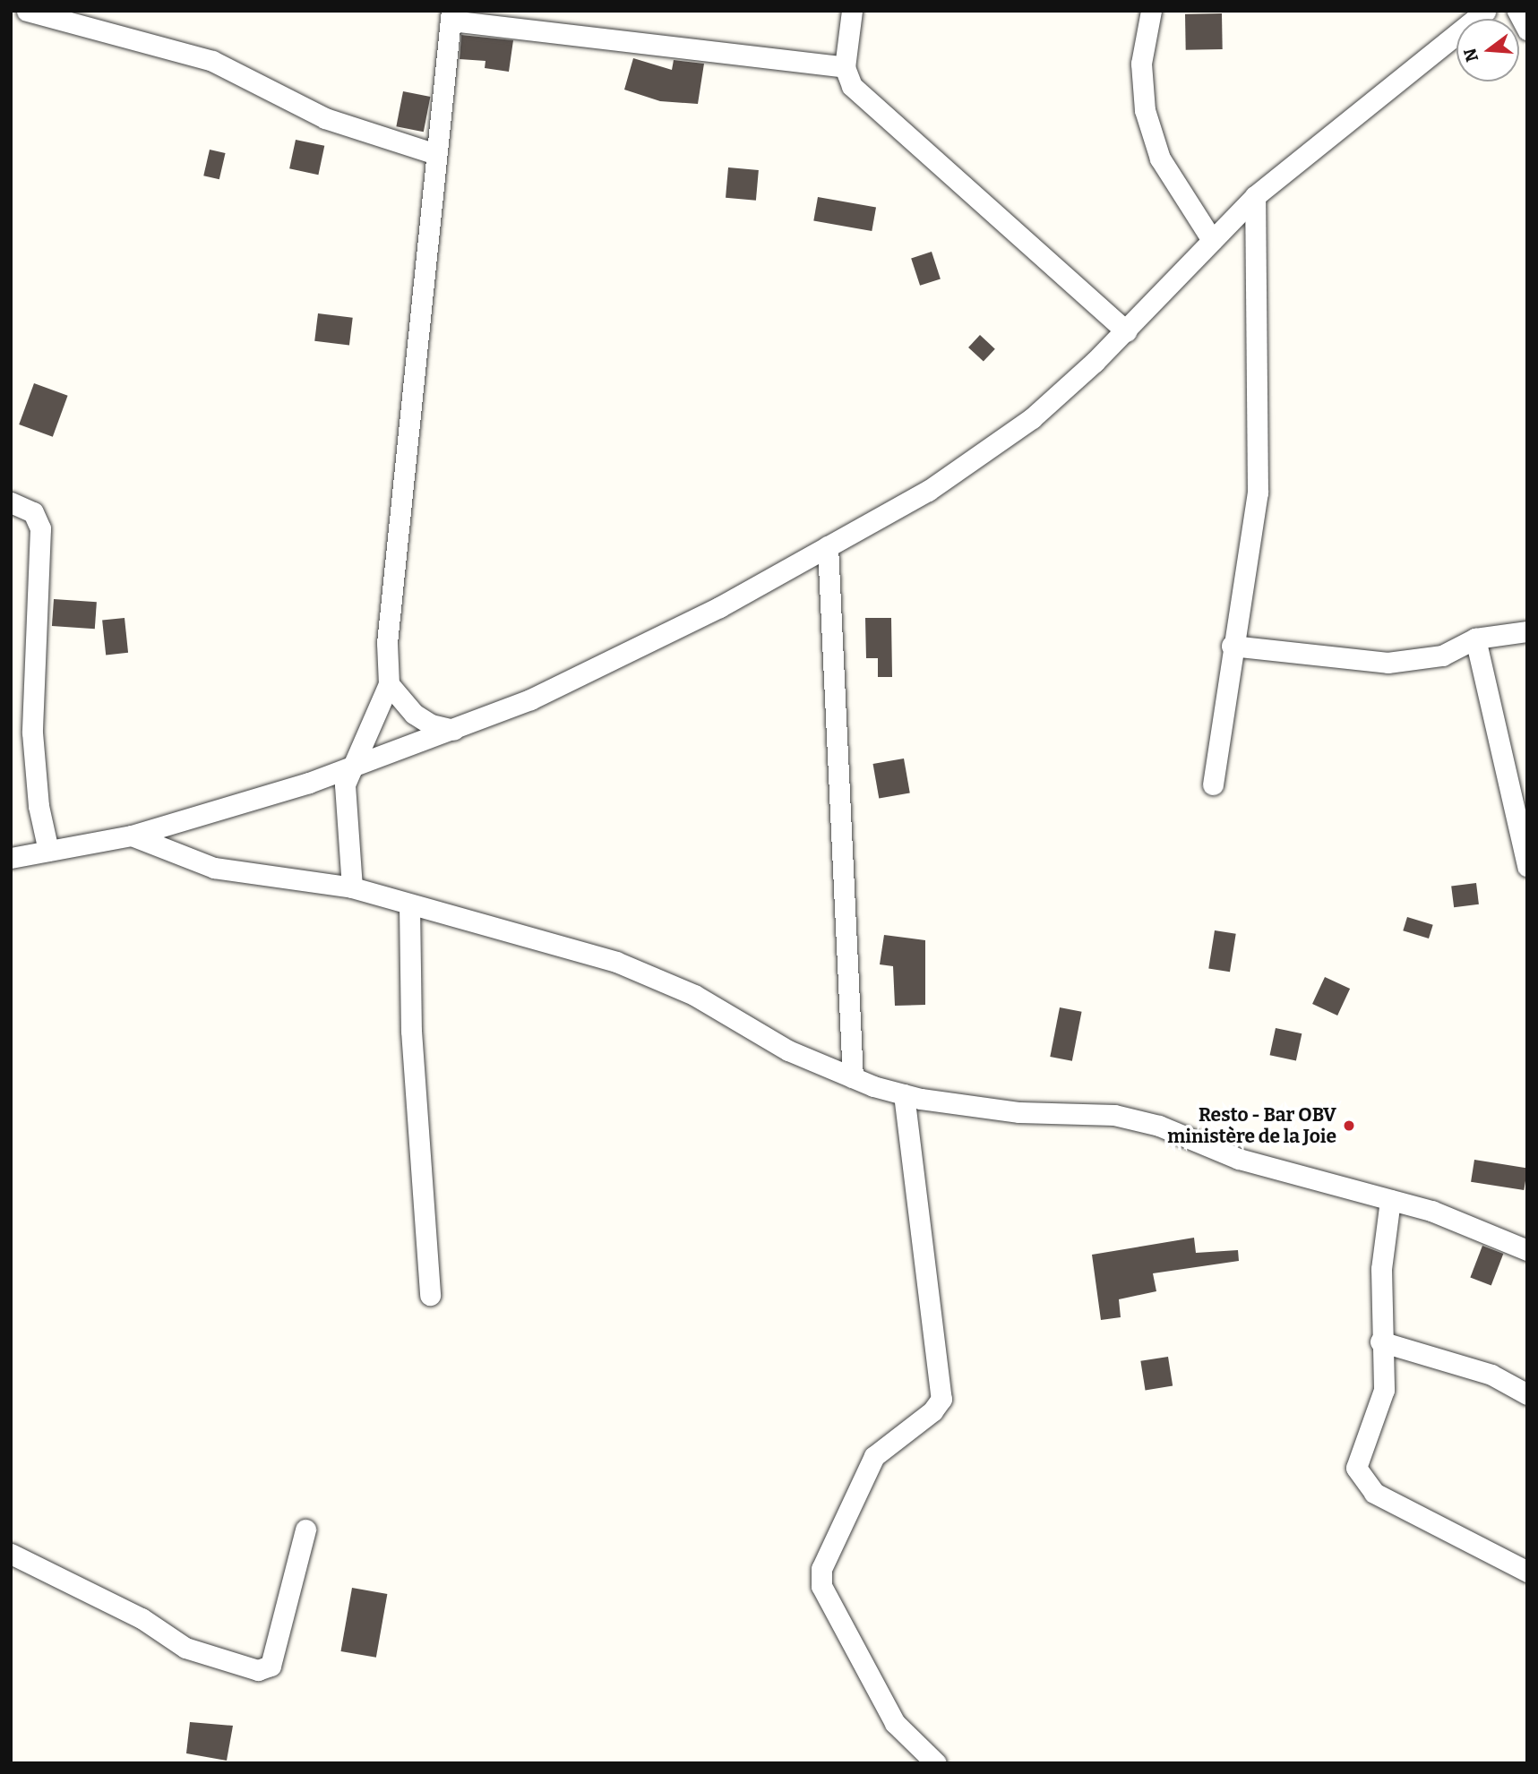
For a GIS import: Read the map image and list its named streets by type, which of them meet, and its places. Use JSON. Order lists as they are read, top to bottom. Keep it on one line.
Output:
{"places":["Resto - Bar OBV ministère de la Joie"],"north":"left"}
